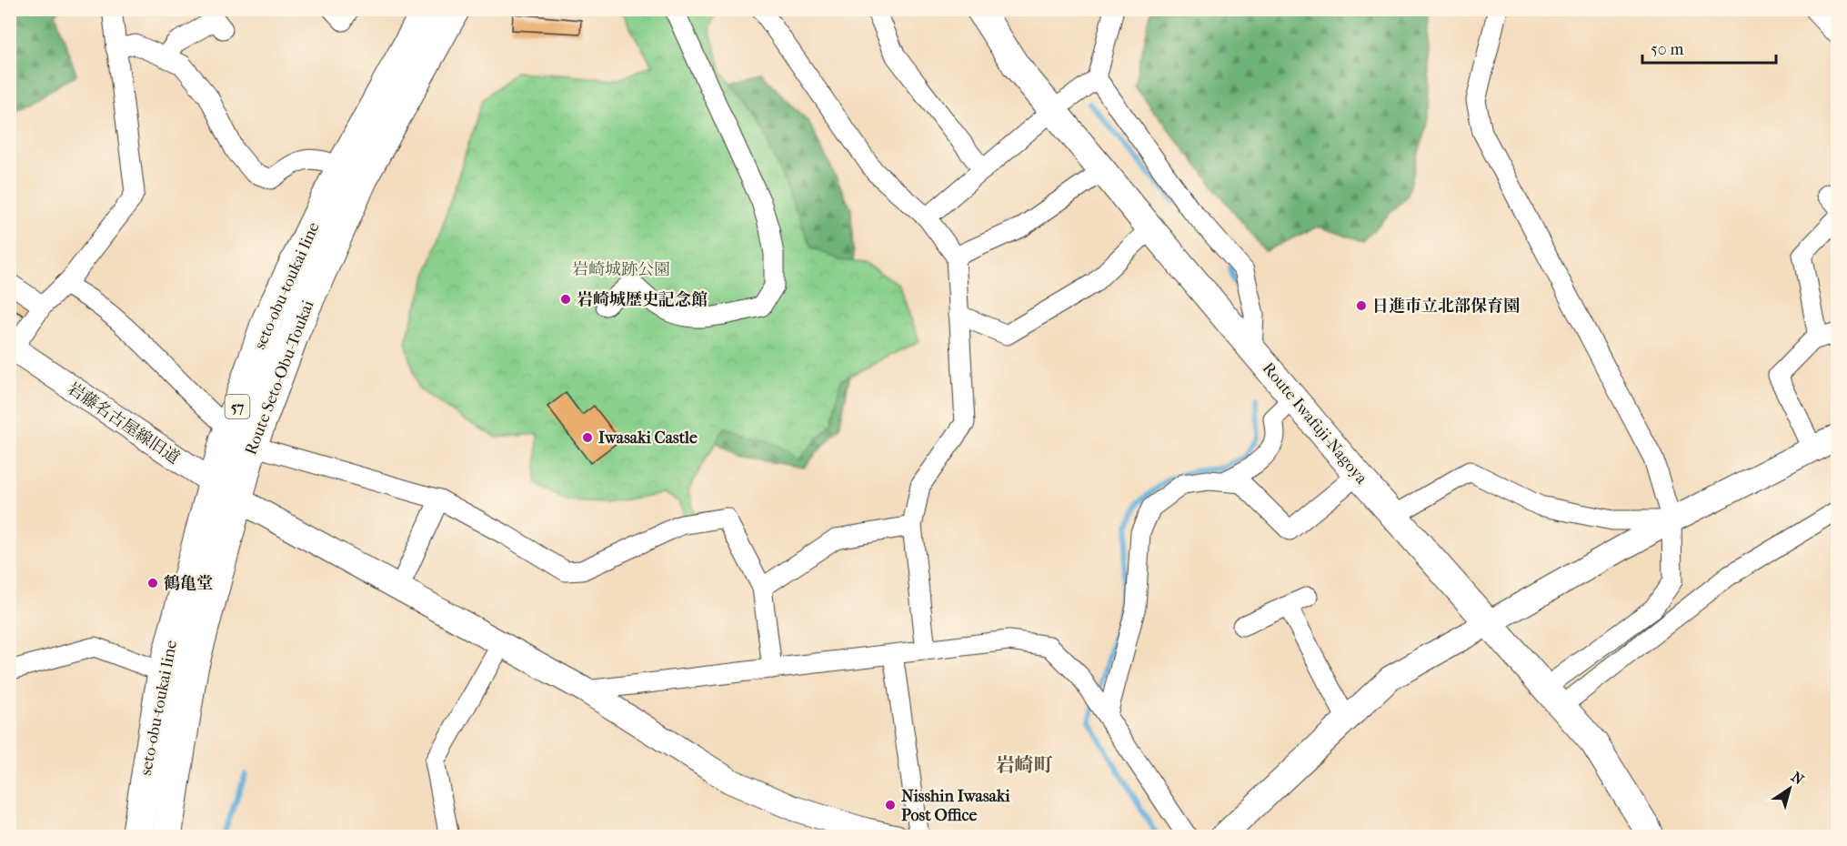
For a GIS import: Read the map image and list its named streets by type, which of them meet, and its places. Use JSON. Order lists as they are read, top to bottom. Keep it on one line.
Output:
{"streets":{"main road":["seto-obu-toukai line","Route Seto-Obu-Toukai","57","Route Iwafuji-Nagoya"],"street":["岩藤名古屋線旧道"]},"crossings":[["seto-obu-toukai line","Route Seto-Obu-Toukai"],["seto-obu-toukai line","岩藤名古屋線旧道"],["Route Seto-Obu-Toukai","岩藤名古屋線旧道"]],"districts":["岩崎町"],"parks":["岩崎城跡公園"],"places":["岩崎城歴史記念館","日進市立北部保育園","Iwasaki Castle","鶴亀堂","Nisshin Iwasaki Post Office"],"scale_bar":"50 m","north":"top right"}
